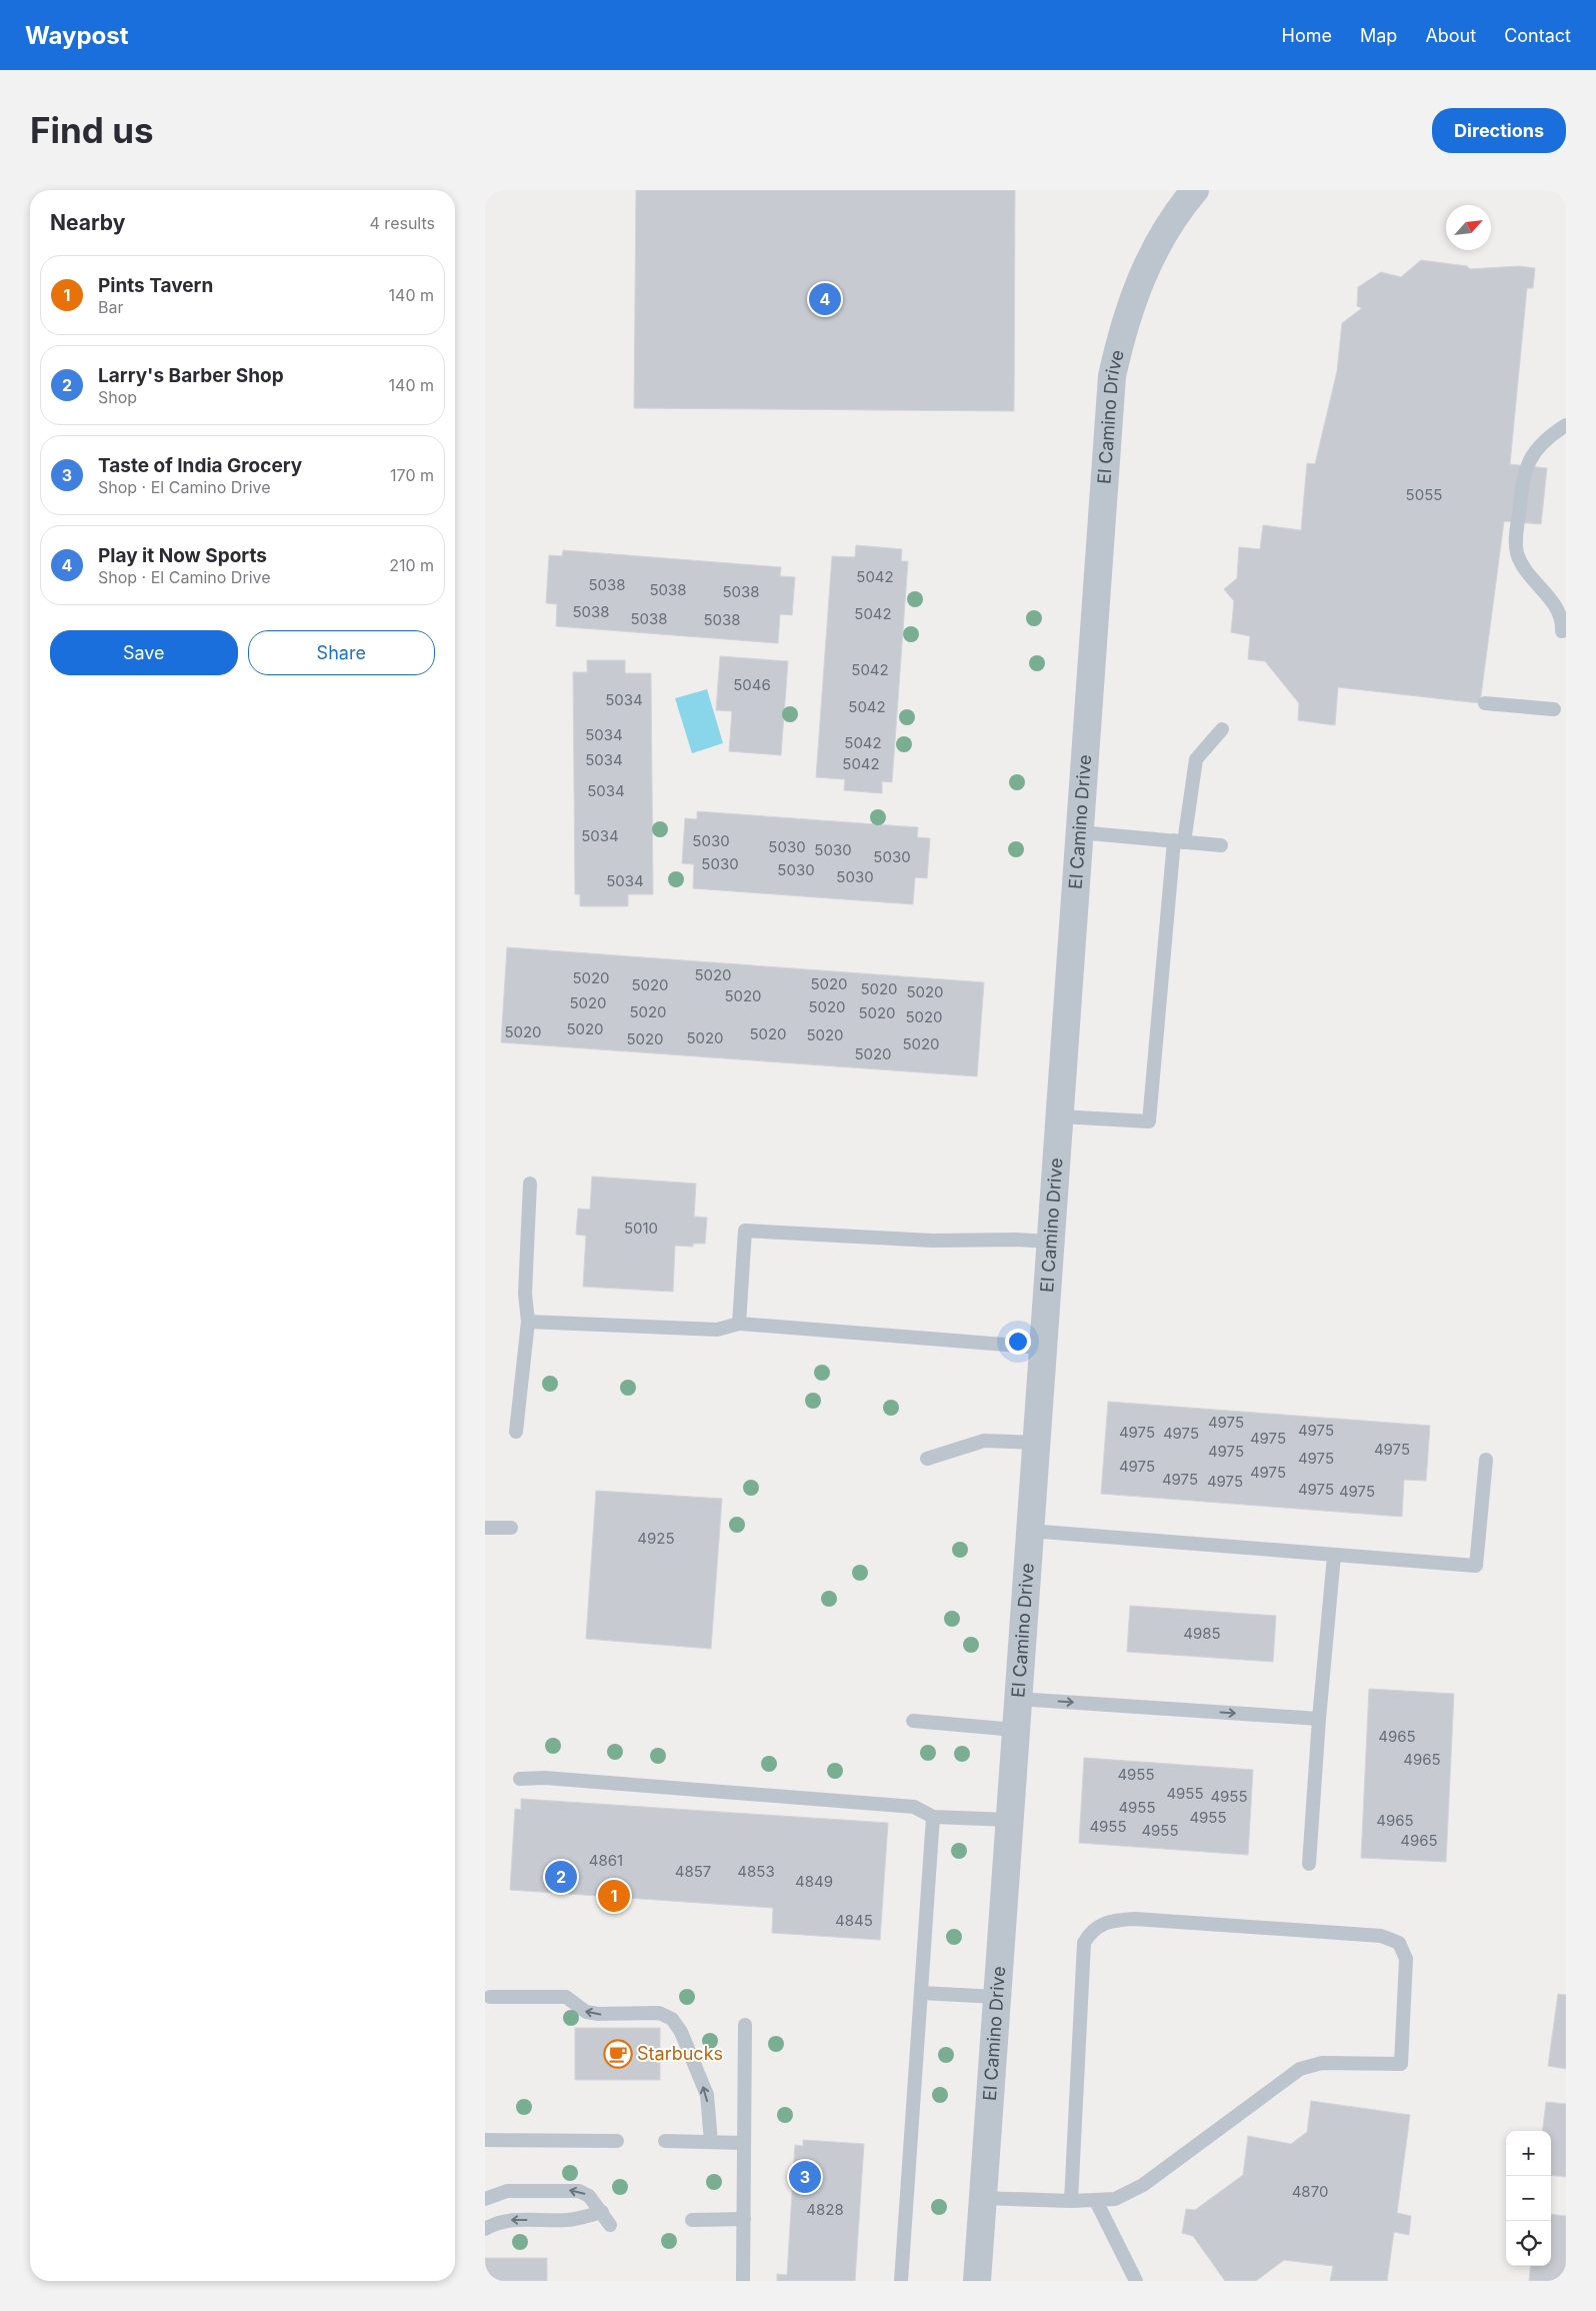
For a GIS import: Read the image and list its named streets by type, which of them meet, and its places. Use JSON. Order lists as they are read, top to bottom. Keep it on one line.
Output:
{"streets":{"street":["El Camino Drive"]},"places":{"cafe":["Starbucks"]},"house_numbers":["5055","5042","5038","5038","5038","5038","5042","5038","5038","5042","5046","5034","5042","5034","5042","5034","5042","5034","5034","5030","5030","5030","5030","5030","5030","5030","5034","5020","5020","5020","5020","5020","5020","5020","5020","5020","5020","5020","5020","5020","5020","5020","5020","5020","5020","5020","5020","5010","4975","4975","4975","4975","4975","4975","4975","4975","4975","4975","4975","4975","4975","4975","4925","4985","4965","4965","4955","4955","4955","4955","4955","4965","4955","4955","4965","4861","4857","4853","4849","4845","4870","4828"],"north":"top right","page":{"header":"Waypost","nav":["Home","Map","About","Contact"],"buttons":["Directions",["Save","Share"]],"title":"Find us","heading":["Nearby","4 results"],"list":[{"mark":"1","name":"Pints Tavern","note":"Bar","value":"140 m"},{"mark":"2","name":"Larry's Barber Shop","note":"Shop","value":"140 m"},{"mark":"3","name":"Taste of India Grocery","note":"Shop · El Camino Drive","value":"170 m"},{"mark":"4","name":"Play it Now Sports","note":"Shop · El Camino Drive","value":"210 m"}],"pins":["4","2","1","3"],"map_buttons":["+","−"]}}
